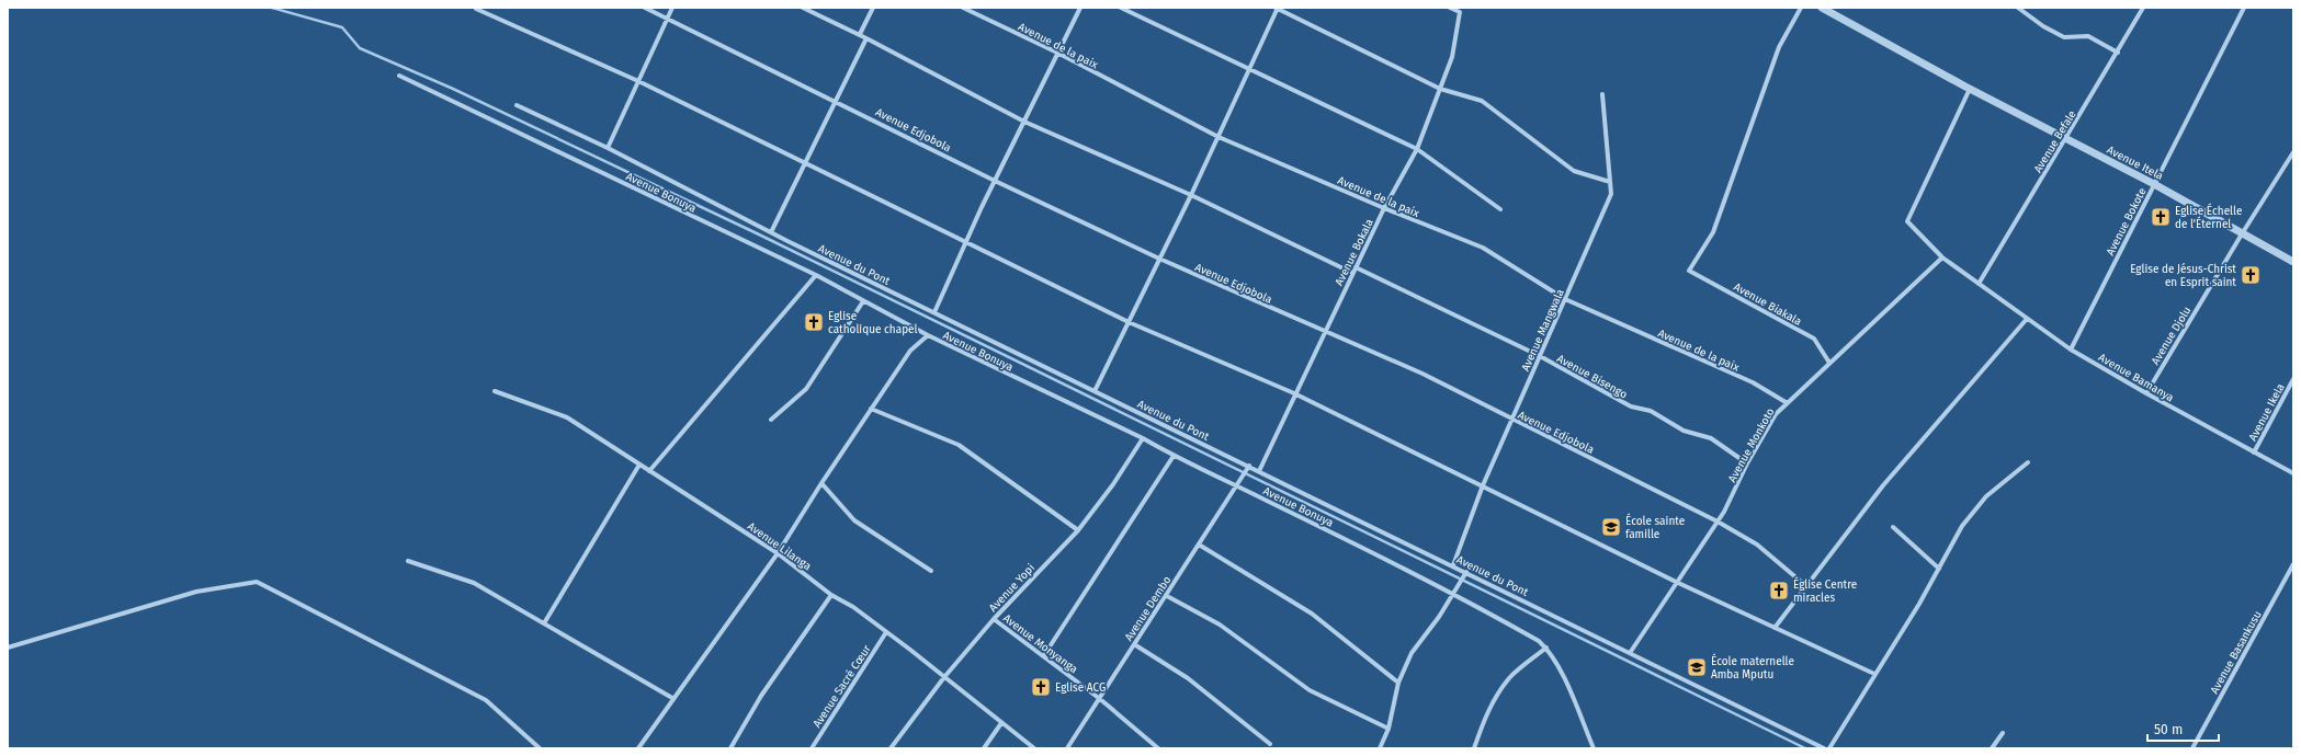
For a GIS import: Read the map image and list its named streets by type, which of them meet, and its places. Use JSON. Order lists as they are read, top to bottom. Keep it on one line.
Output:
{"streets":{"street":["Avenue de la paix","Avenue Edjobola","Avenue Befale","Avenue Itela","Avenue Bonuya","Avenue Bokote","Avenue Bokala","Avenue du Pont","Avenue Biakala","Avenue Mangwala","Avenue Djolu","Avenue Bisengo","Avenue Bamanya","Avenue Ikela","Avenue Monkoto","Avenue Lilanga","Avenue Yopi","Avenue Dembo","Avenue Monyanga","Avenue Basankusu","Avenue Sacré Cœur"]},"crossings":[["Avenue de la paix","Avenue Bokala"],["Avenue de la paix","Avenue Mangwala"],["Avenue de la paix","Avenue Monkoto"],["Avenue Edjobola","Avenue Bokala"],["Avenue Edjobola","Avenue Mangwala"],["Avenue Edjobola","Avenue Monkoto"],["Avenue Befale","Avenue Itela"],["Avenue Befale","Avenue Bamanya"],["Avenue Itela","Avenue Bokote"],["Avenue Itela","Avenue Djolu"],["Avenue Itela","Avenue Bamanya"],["Avenue Bonuya","Avenue Yopi"],["Avenue Bonuya","Avenue Dembo"],["Avenue Bokote","Avenue Bamanya"],["Avenue Bokala","Avenue du Pont"],["Avenue Bokala","Avenue Bisengo"],["Avenue du Pont","Avenue Mangwala"],["Avenue du Pont","Avenue Monkoto"],["Avenue du Pont","Avenue Dembo"],["Avenue Biakala","Avenue Monkoto"],["Avenue Mangwala","Avenue Bisengo"],["Avenue Djolu","Avenue Bamanya"],["Avenue Bisengo","Avenue Monkoto"],["Avenue Bamanya","Avenue Ikela"],["Avenue Bamanya","Avenue Monkoto"],["Avenue Lilanga","Avenue Yopi"],["Avenue Lilanga","Avenue Sacré Cœur"],["Avenue Yopi","Avenue Monyanga"],["Avenue Dembo","Avenue Monyanga"]],"places":{"church":["Eglise Échelle de l'Éternel","Eglise de Jésus-Christ en Esprit saint","Eglise catholique chapel","Église Centre miracles","Eglise ACG"],"school or university":["École sainte famille","École maternelle Amba Mputu"]},"scale_bar":"50 m"}
